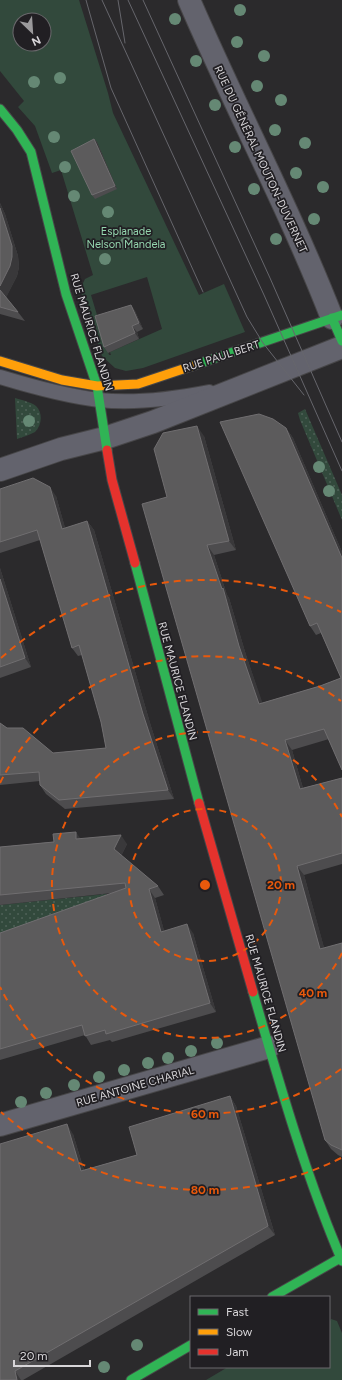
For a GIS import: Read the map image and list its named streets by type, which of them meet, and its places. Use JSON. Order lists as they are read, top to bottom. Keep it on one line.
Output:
{"streets":{"street":["RUE DU GÉNÉRAL MOUTON-DUVERNET","RUE MAURICE FLANDIN","RUE PAUL BERT","RUE ANTOINE CHARIAL"]},"crossings":[["RUE DU GÉNÉRAL MOUTON-DUVERNET","RUE PAUL BERT"],["RUE MAURICE FLANDIN","RUE PAUL BERT"],["RUE MAURICE FLANDIN","RUE ANTOINE CHARIAL"]],"parks":["Esplanade Nelson Mandela"],"legend":["Fast","Slow","Jam"],"scale_bar":"20 m","north":"bottom right","rings":["20 m","40 m","60 m","80 m"]}
